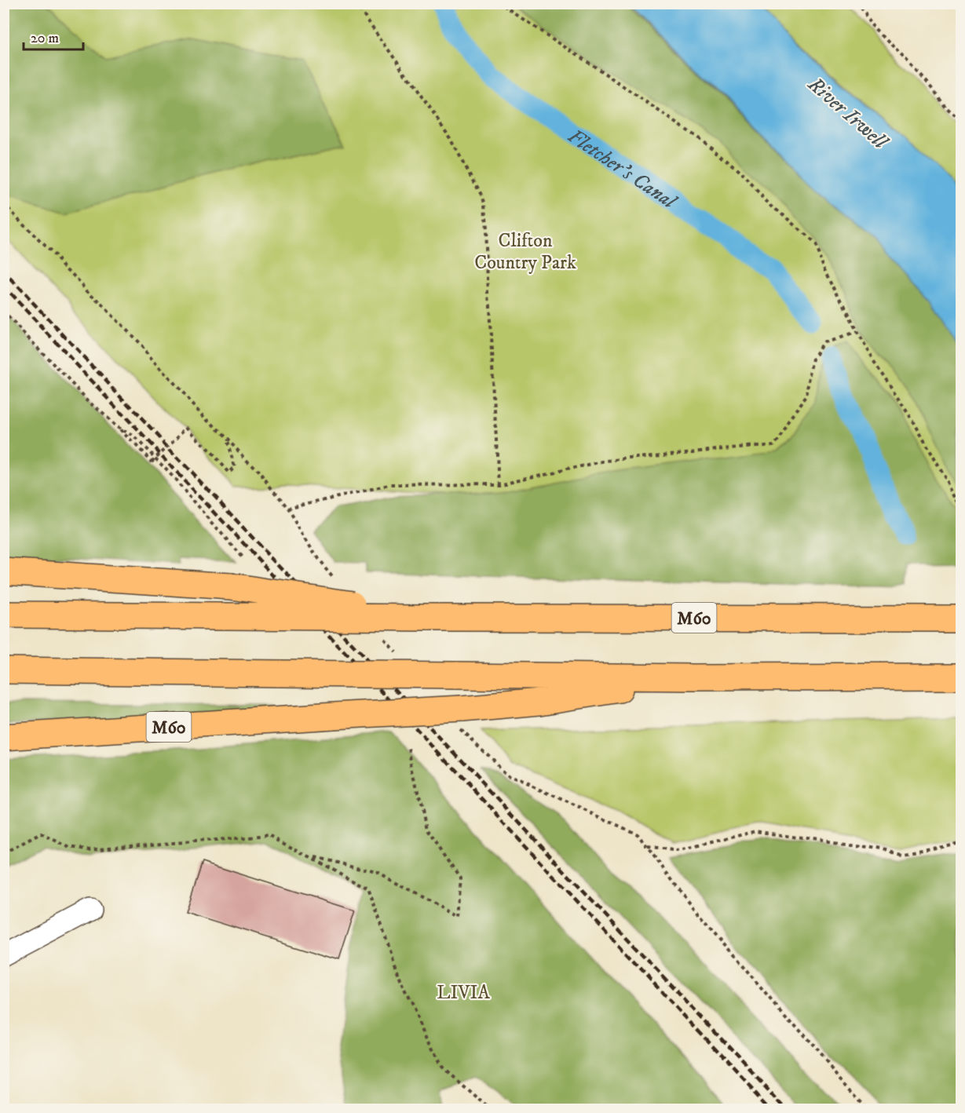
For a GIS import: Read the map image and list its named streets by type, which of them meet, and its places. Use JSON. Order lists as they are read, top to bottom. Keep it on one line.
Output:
{"streets":{"highway":["M60"]},"water":["River Irwell","Fletcher's Canal"],"parks":["Clifton Country Park","LIVIA"],"scale_bar":"20 m"}
